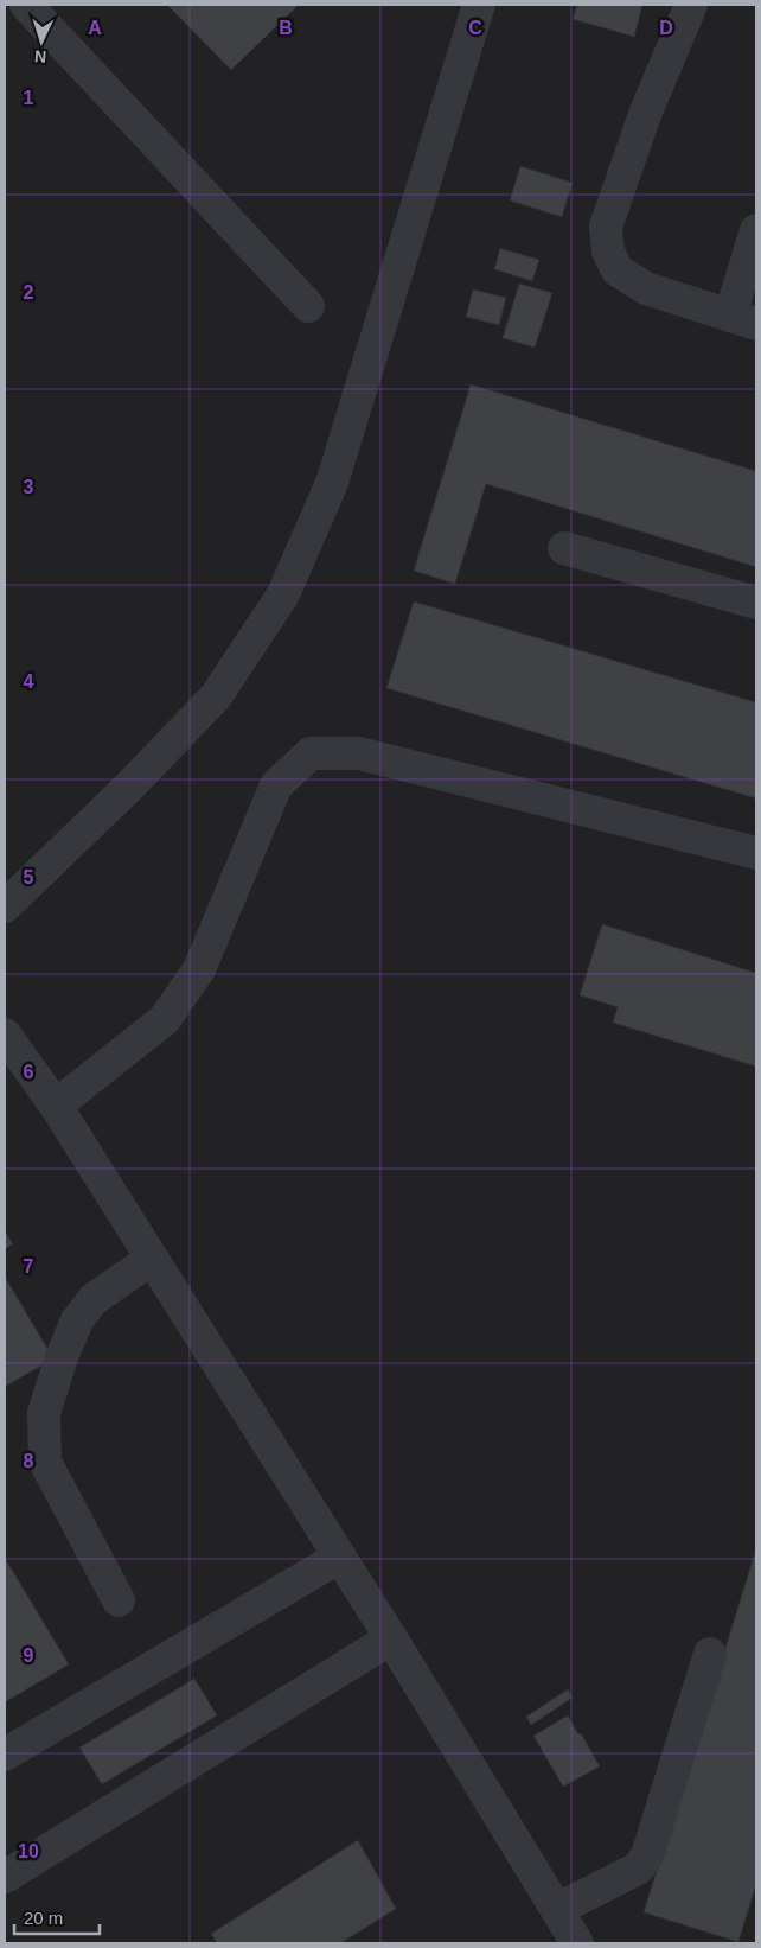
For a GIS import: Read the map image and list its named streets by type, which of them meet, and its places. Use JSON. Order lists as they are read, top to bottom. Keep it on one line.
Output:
{"scale_bar":"20 m","north":"bottom","grid":{"columns":["A","B","C","D"],"rows":["1","2","3","4","5","6","7","8","9","10"]}}
